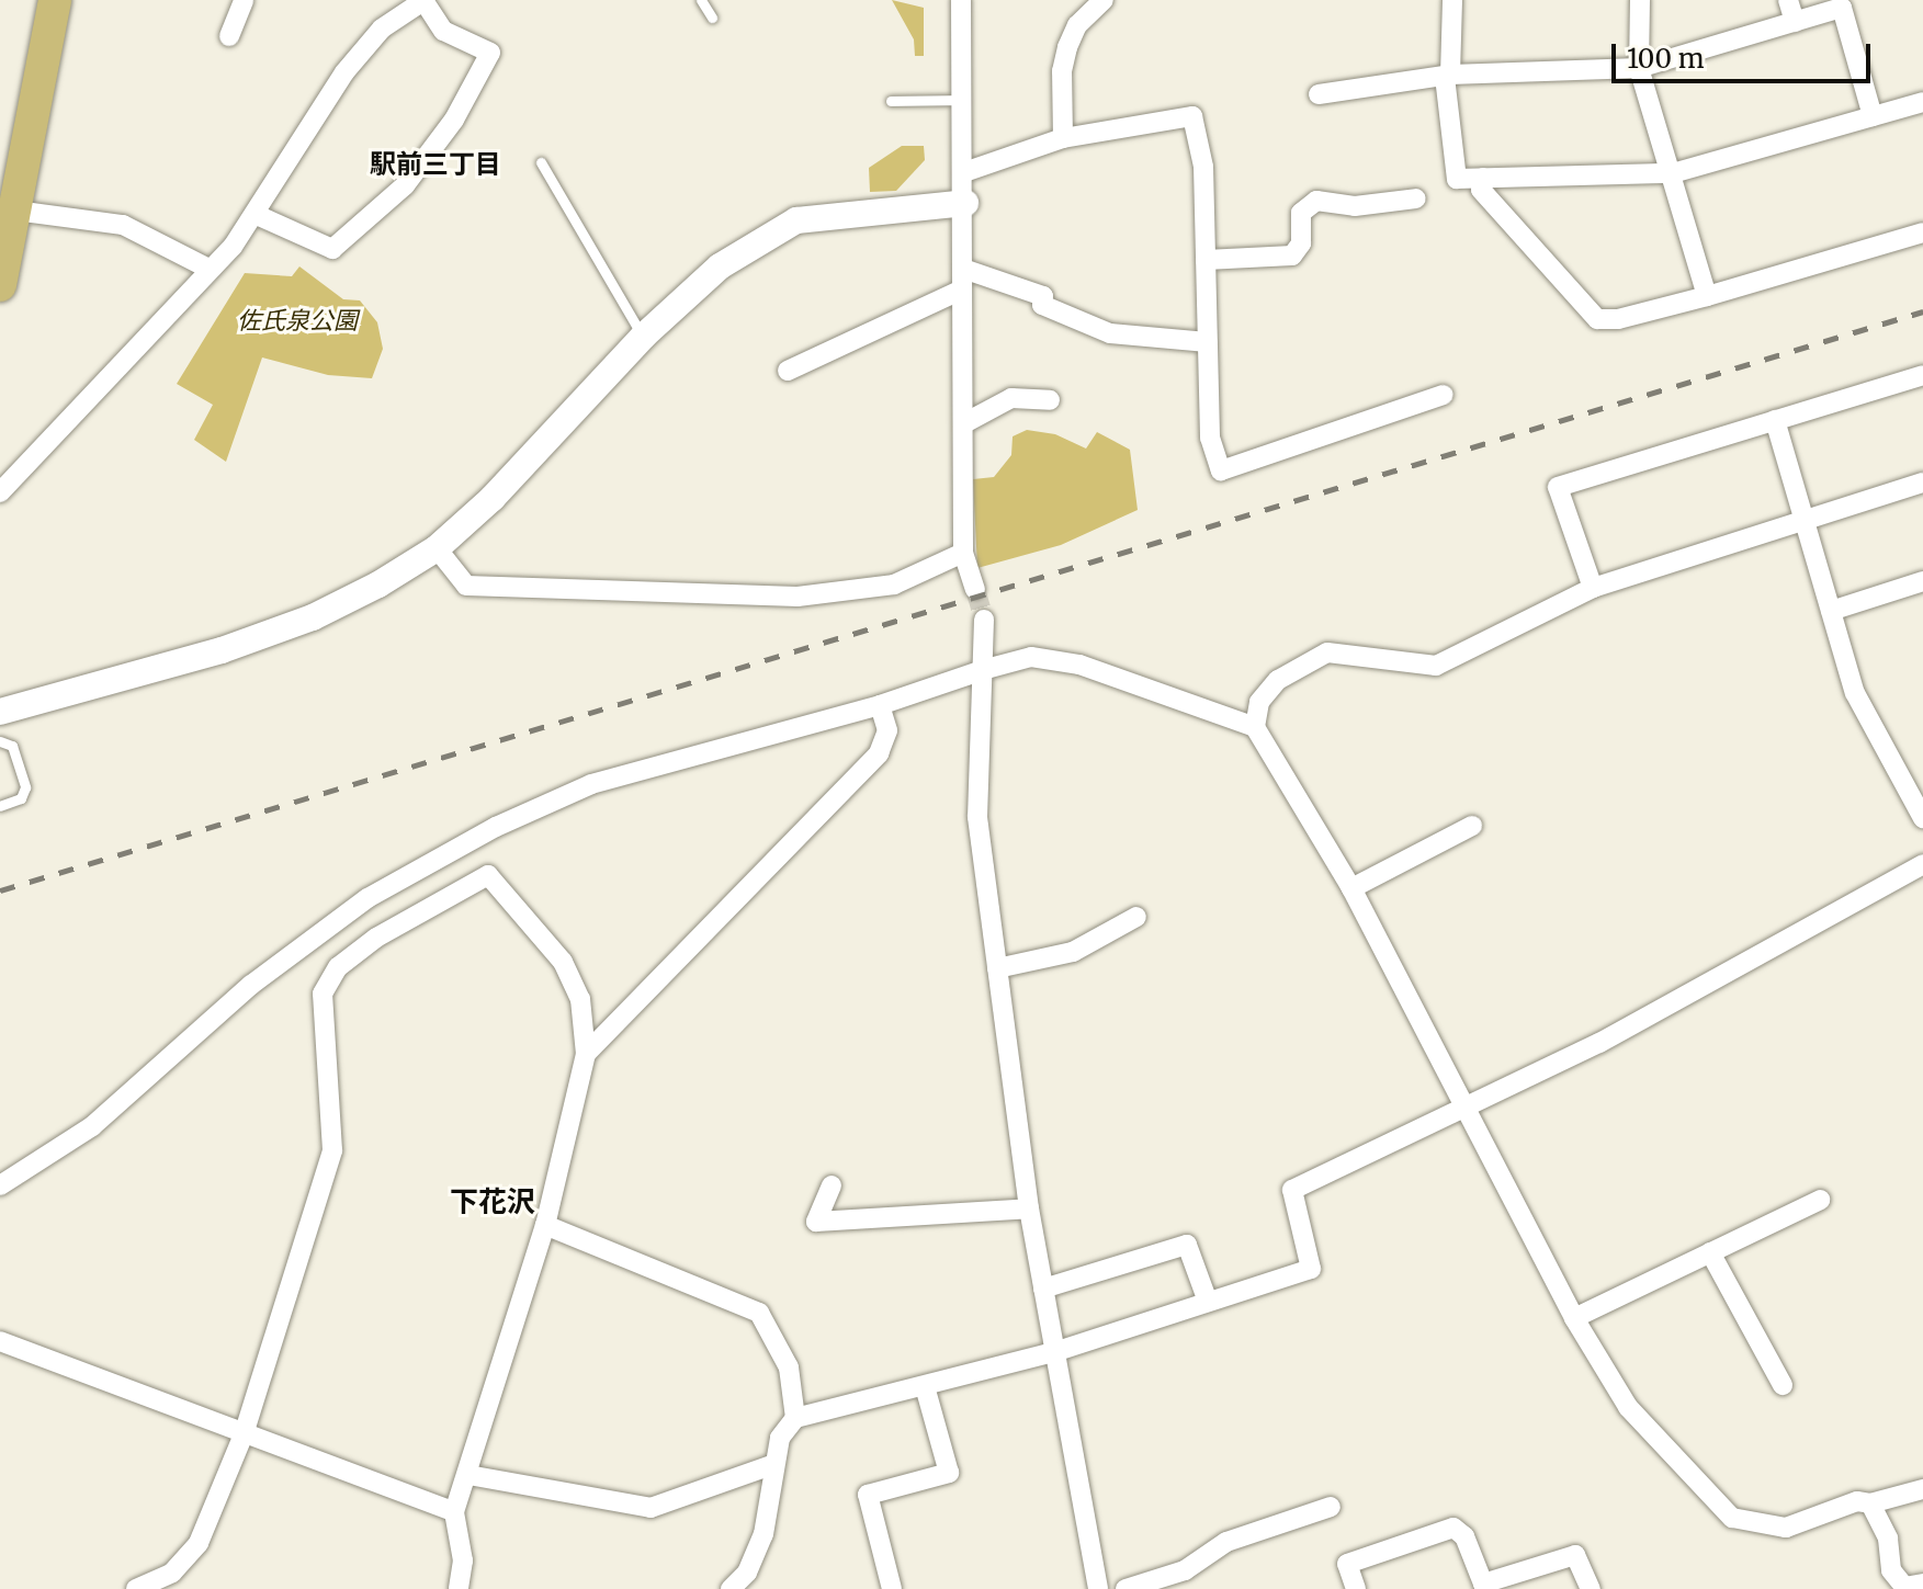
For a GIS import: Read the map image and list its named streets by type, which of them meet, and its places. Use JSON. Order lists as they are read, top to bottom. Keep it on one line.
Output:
{"districts":["駅前三丁目","下花沢"],"parks":["佐氏泉公園"],"scale_bar":"100 m"}
